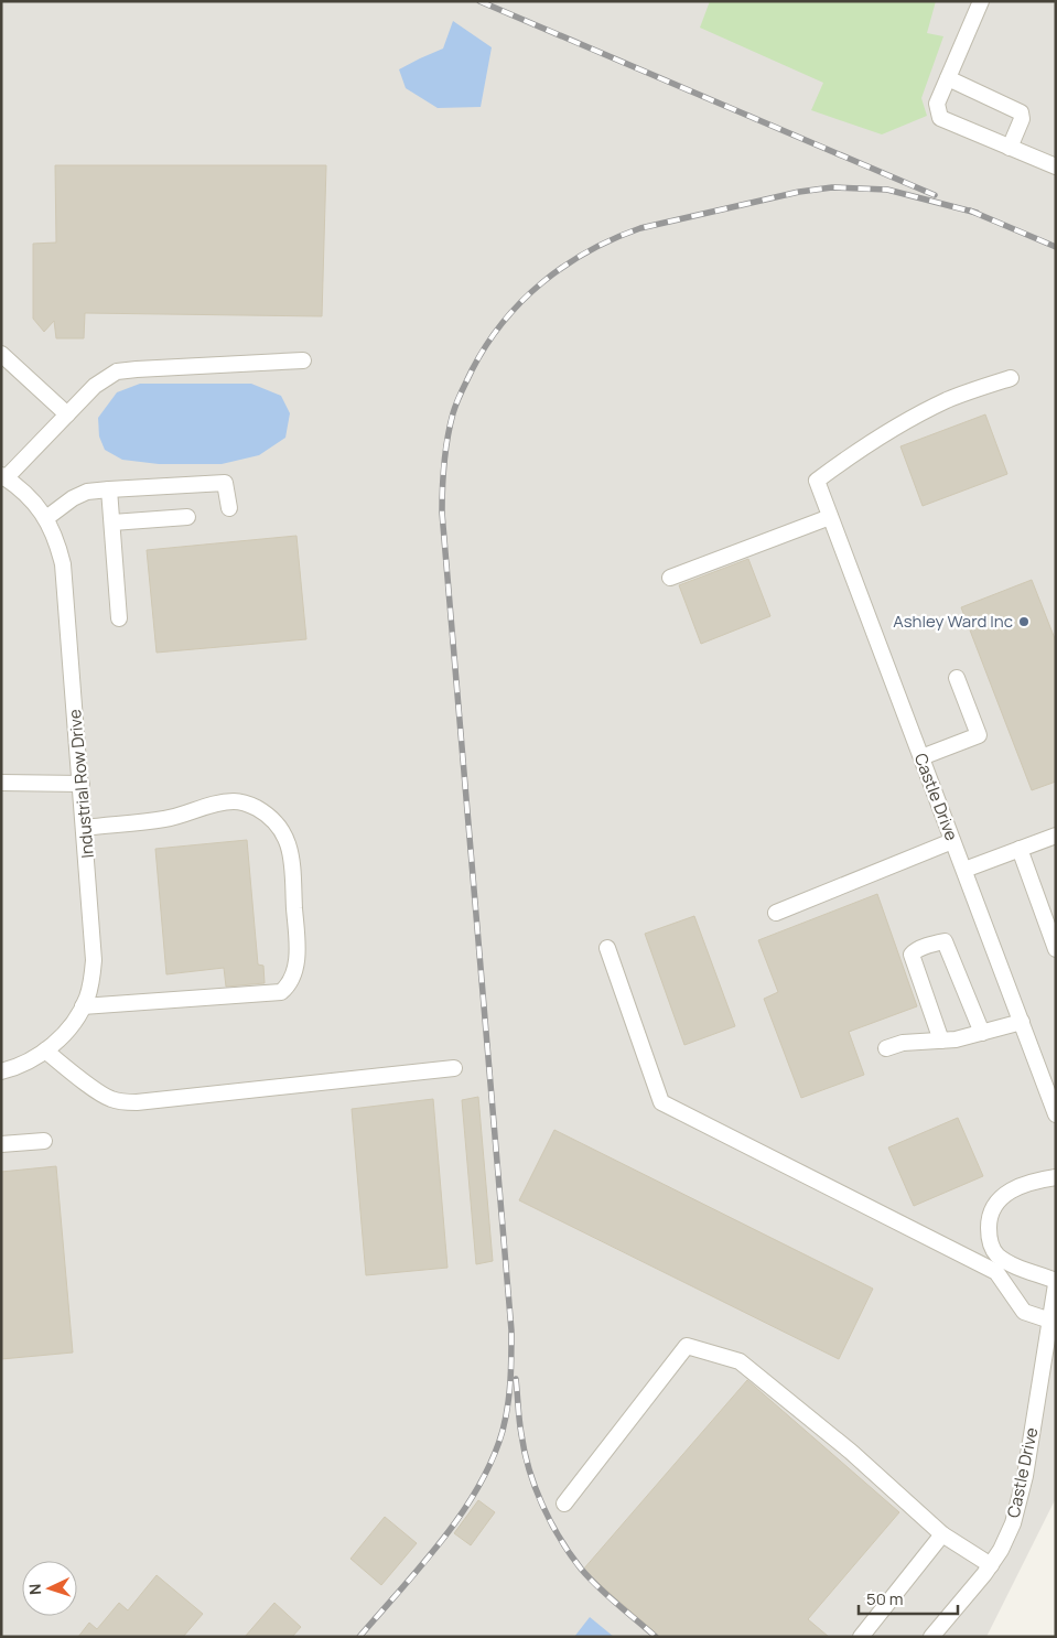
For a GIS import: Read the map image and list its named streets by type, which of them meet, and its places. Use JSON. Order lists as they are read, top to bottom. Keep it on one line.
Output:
{"streets":{"street":["Industrial Row Drive","Castle Drive"]},"places":["Ashley Ward Inc"],"scale_bar":"50 m","north":"left"}
